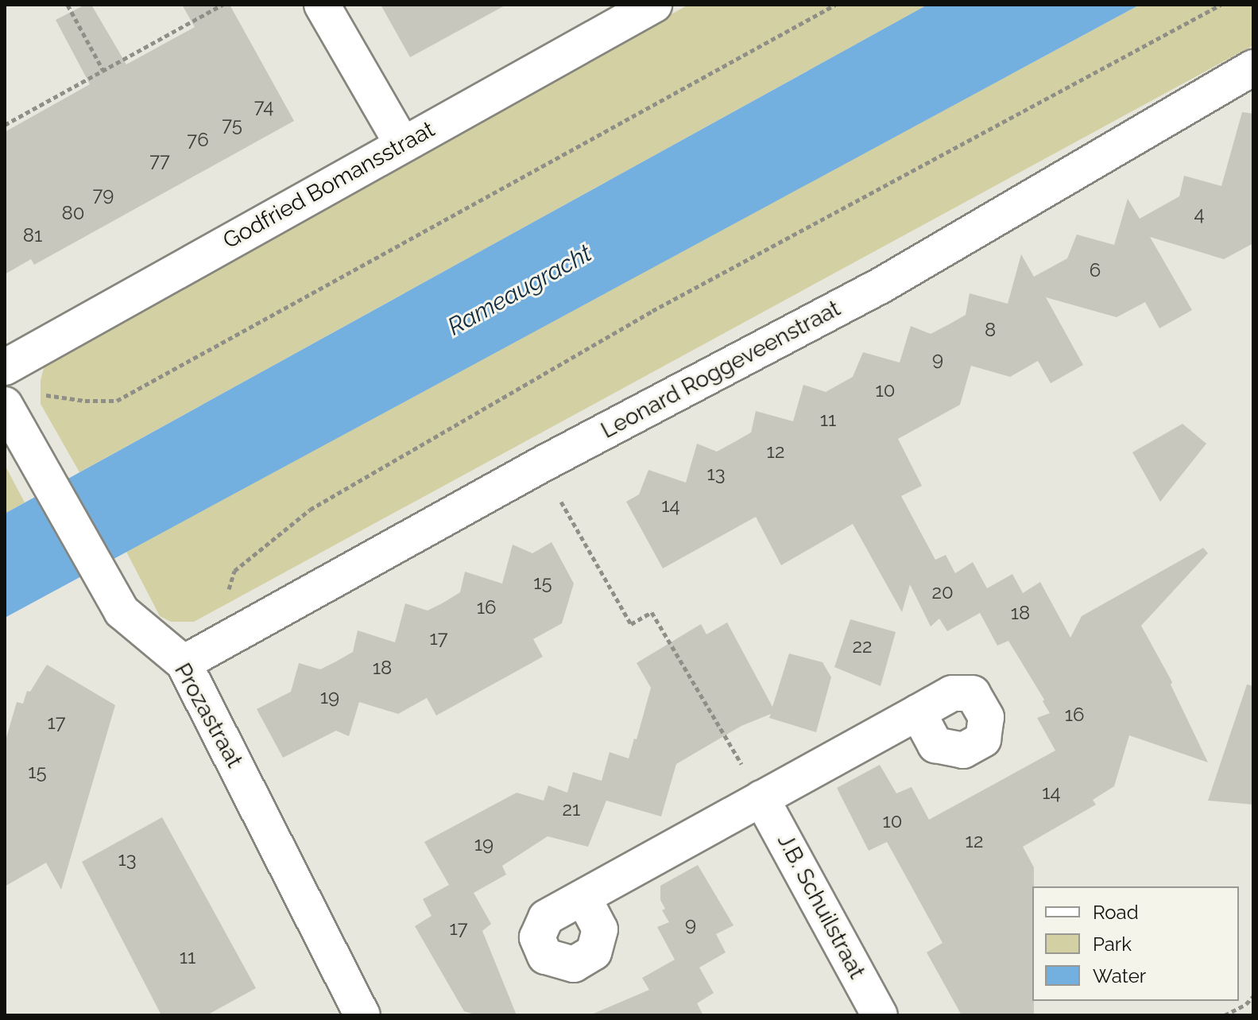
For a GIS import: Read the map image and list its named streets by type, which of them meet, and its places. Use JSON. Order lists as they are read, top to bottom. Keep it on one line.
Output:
{"streets":{"street":["Godfried Bomansstraat","Leonard Roggeveenstraat","Prozastraat","J.B. Schuilstraat"]},"crossings":[["Leonard Roggeveenstraat","Prozastraat"]],"water":["Rameaugracht"],"house_numbers":["74","75","76","77","79","80","4","81","6","8","9","10","11","12","13","14","15","20","16","18","17","22","18","19","16","17","15","14","21","10","12","19","13","9","17","11"],"legend":["Road","Park","Water"]}
